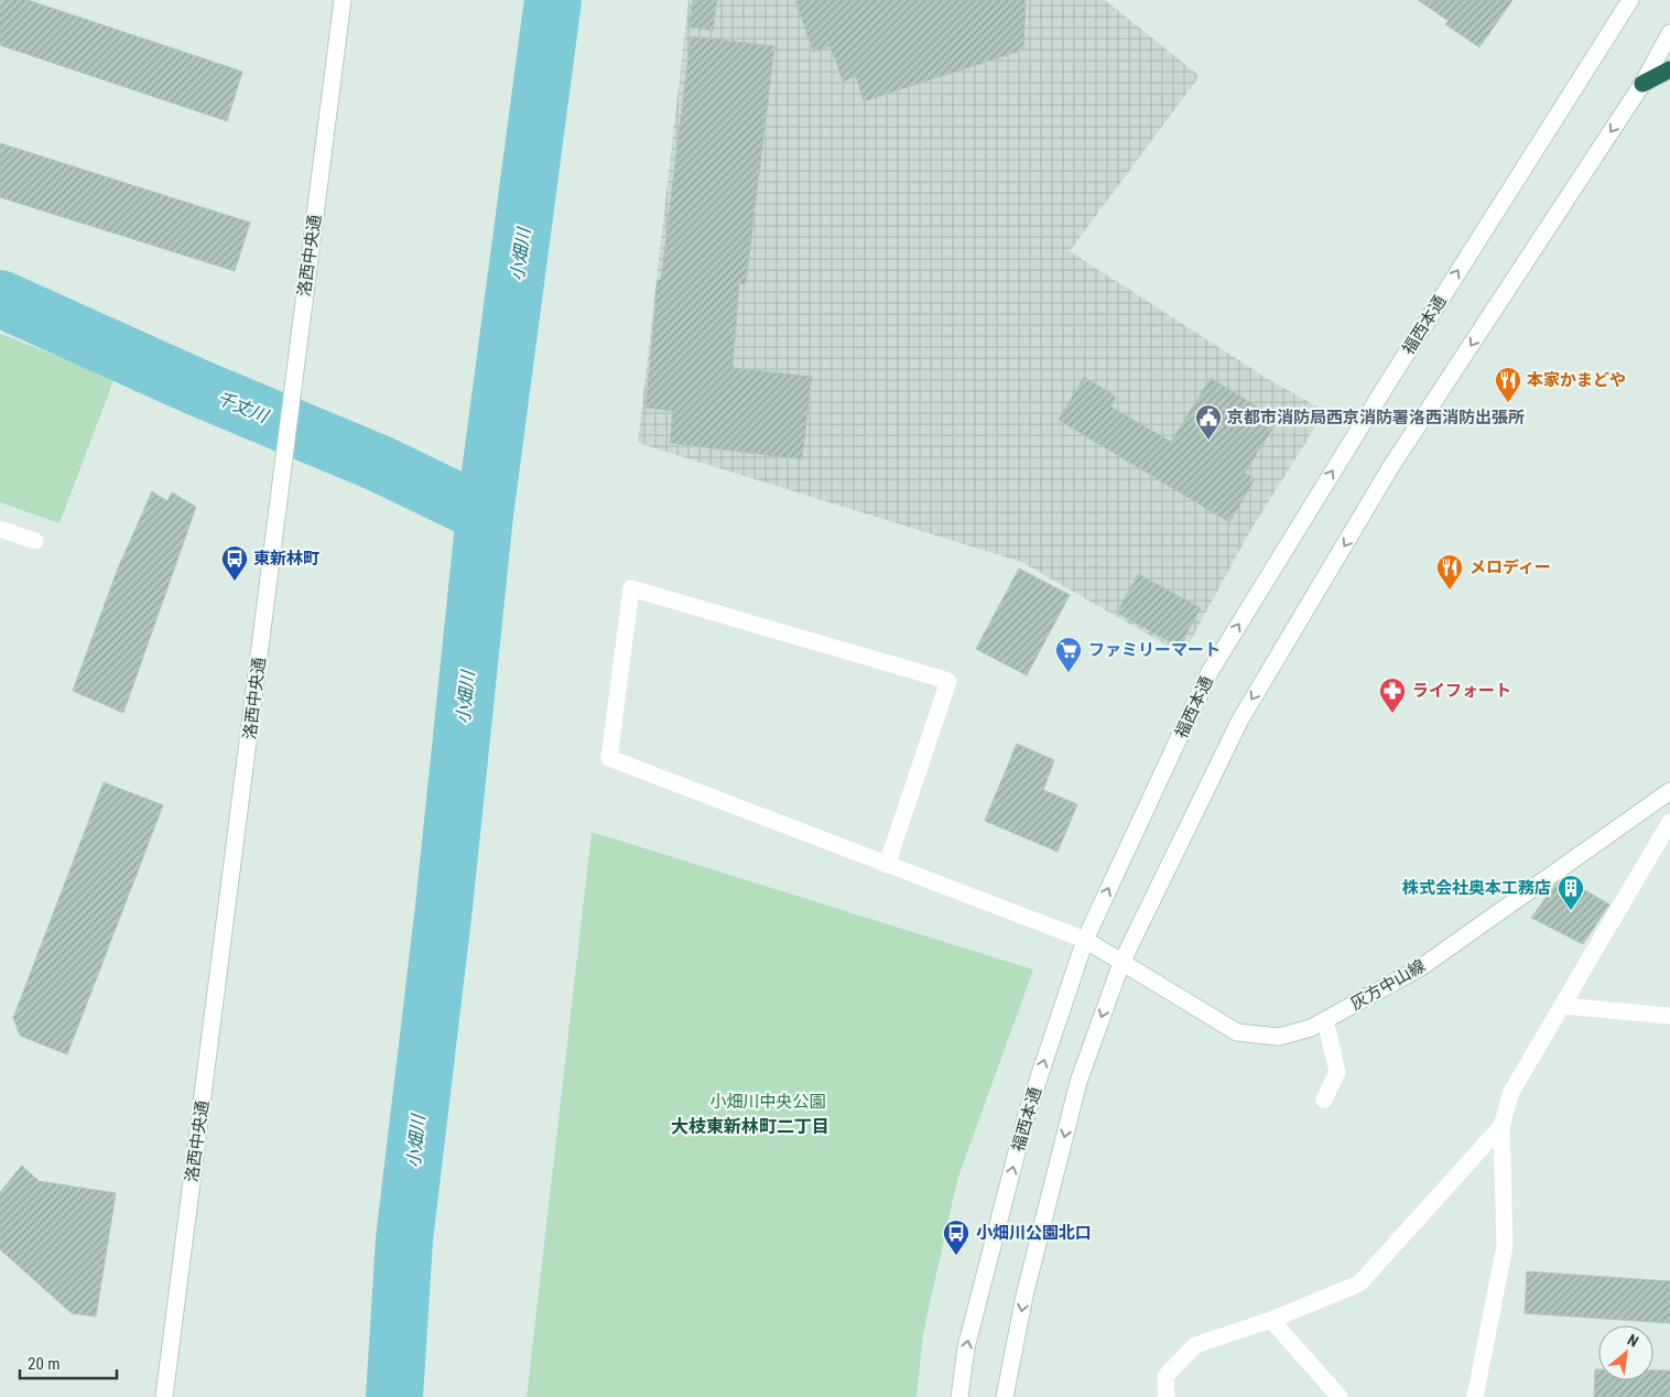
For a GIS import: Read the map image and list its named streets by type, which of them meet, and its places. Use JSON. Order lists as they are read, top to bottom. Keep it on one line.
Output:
{"streets":{"street":["洛西中央通","福西本通","灰方中山線"]},"crossings":[["福西本通","灰方中山線"]],"districts":["大枝東新林町二丁目"],"water":["小畑川","千丈川"],"parks":["小畑川中央公園"],"places":{"restaurant":["本家かまどや","メロディー"],"public building":["京都市消防局西京消防署洛西消防出張所"],"bus stop":["東新林町","小畑川公園北口"],"supermarket":["ファミリーマート"],"pharmacy":["ライフォート"],"building":["株式会社奥本工務店"]},"scale_bar":"20 m","north":"top right"}
